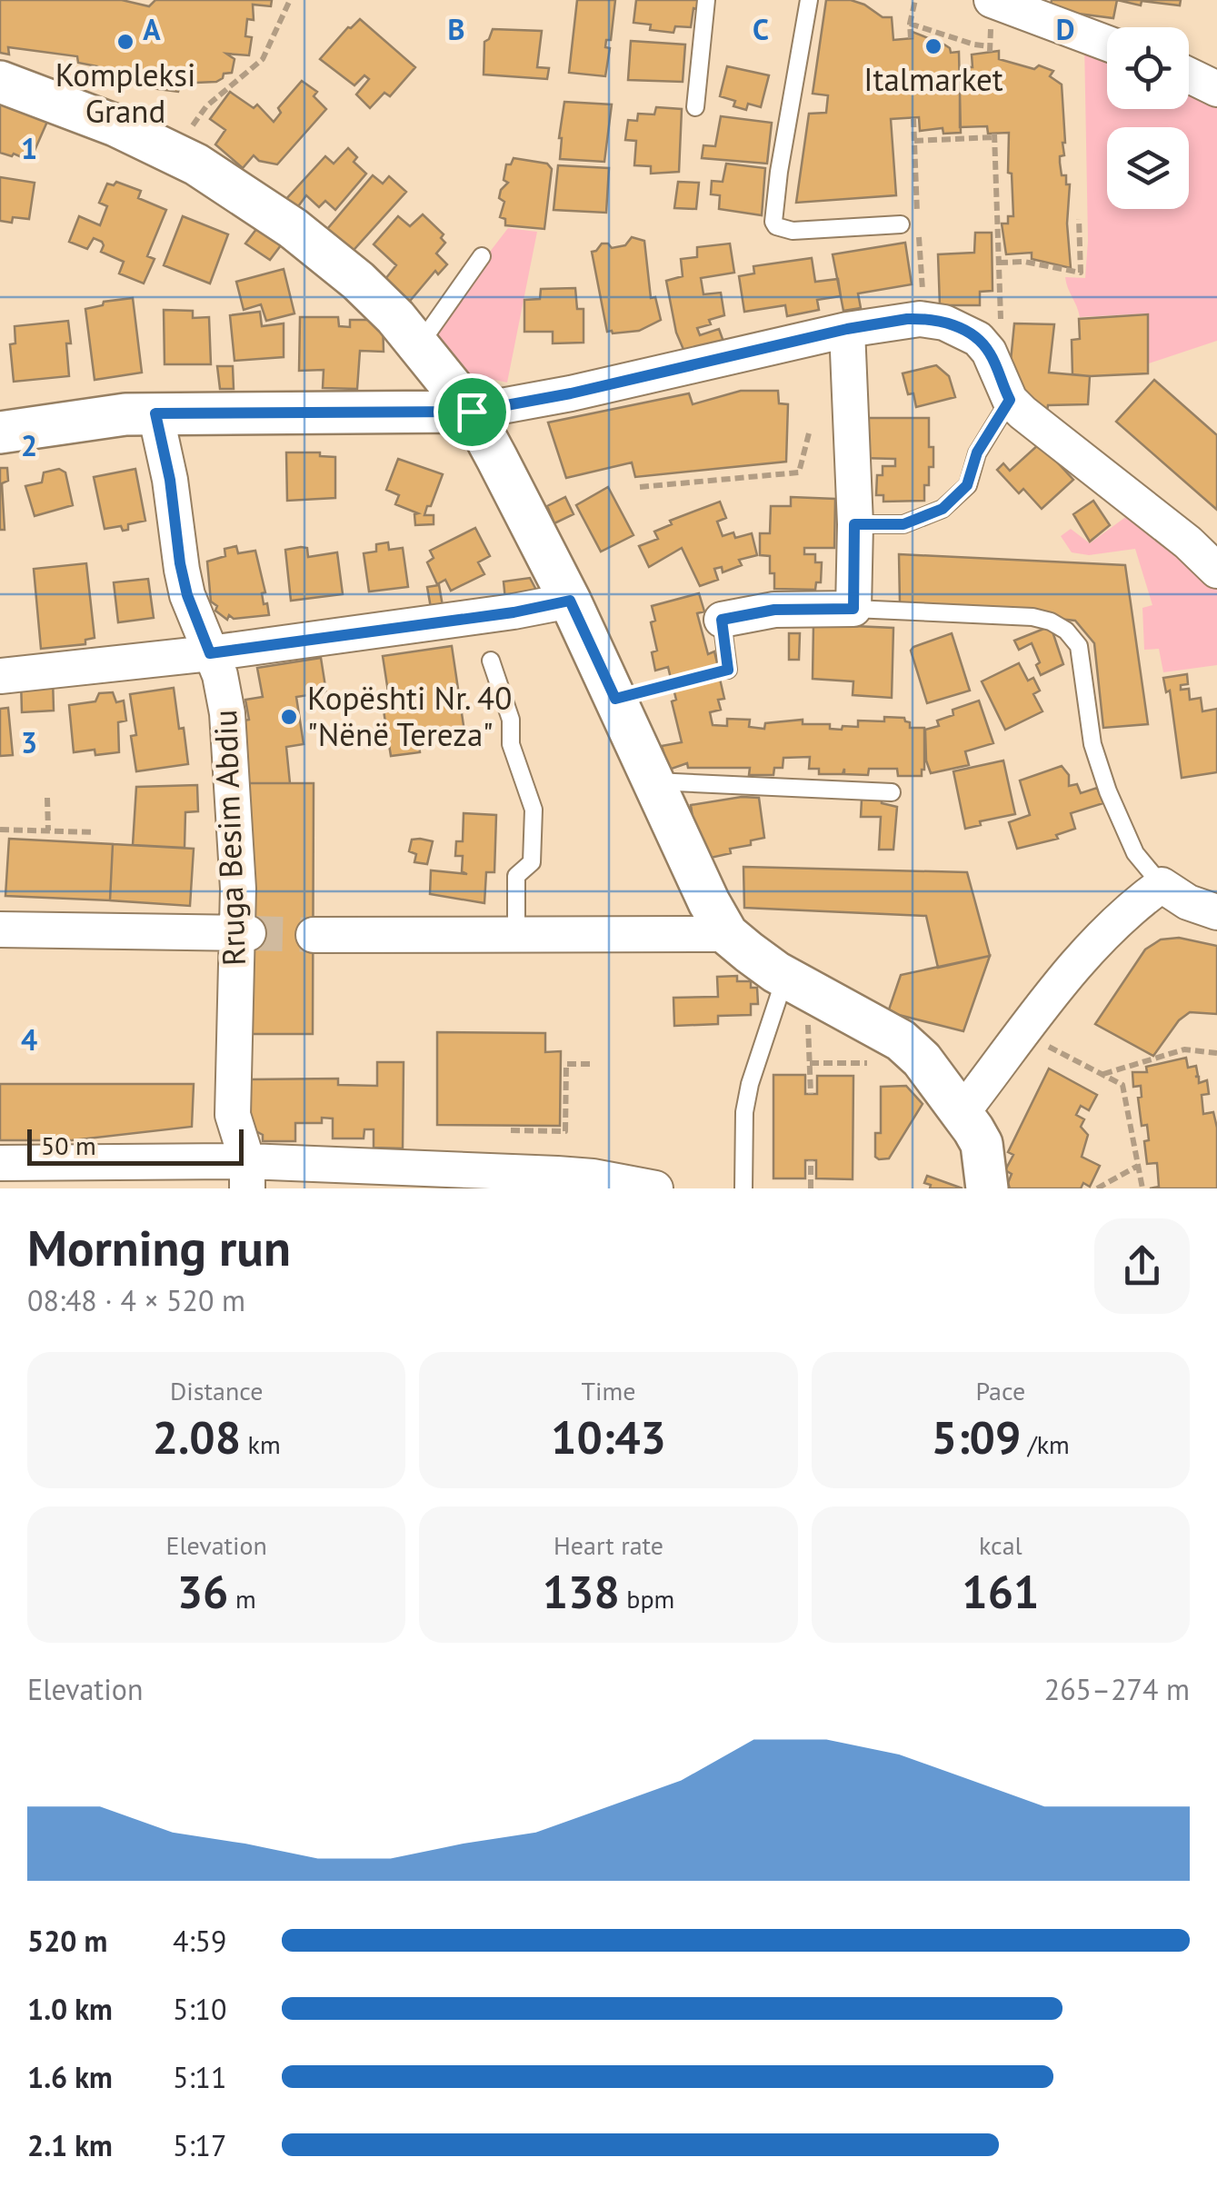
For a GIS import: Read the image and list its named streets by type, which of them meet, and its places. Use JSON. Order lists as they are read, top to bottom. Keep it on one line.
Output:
{"streets":{"street":["Rruga Besim Abdiu"]},"places":["Kompleksi Grand","Italmarket","Kopështi Nr. 40 \"Nënë Tereza\""],"scale_bar":"50 m","page":{"scale":"50 m","heading":["Morning run","08:48 · 4 × 520 m"],"stats":[["Distance","2.08 km"],["Time","10:43"],["Pace","5:09 /km"],["Elevation","36 m"],["Heart rate","138 bpm"],["kcal","161"]],"chart":["Elevation","265–274 m"],"list":[{"name":"520 m","note":"4:59"},{"name":"1.0 km","note":"5:10"},{"name":"1.6 km","note":"5:11"},{"name":"2.1 km","note":"5:17"}]},"grid":{"columns":["A","B","C","D"],"rows":["1","2","3","4"]}}
